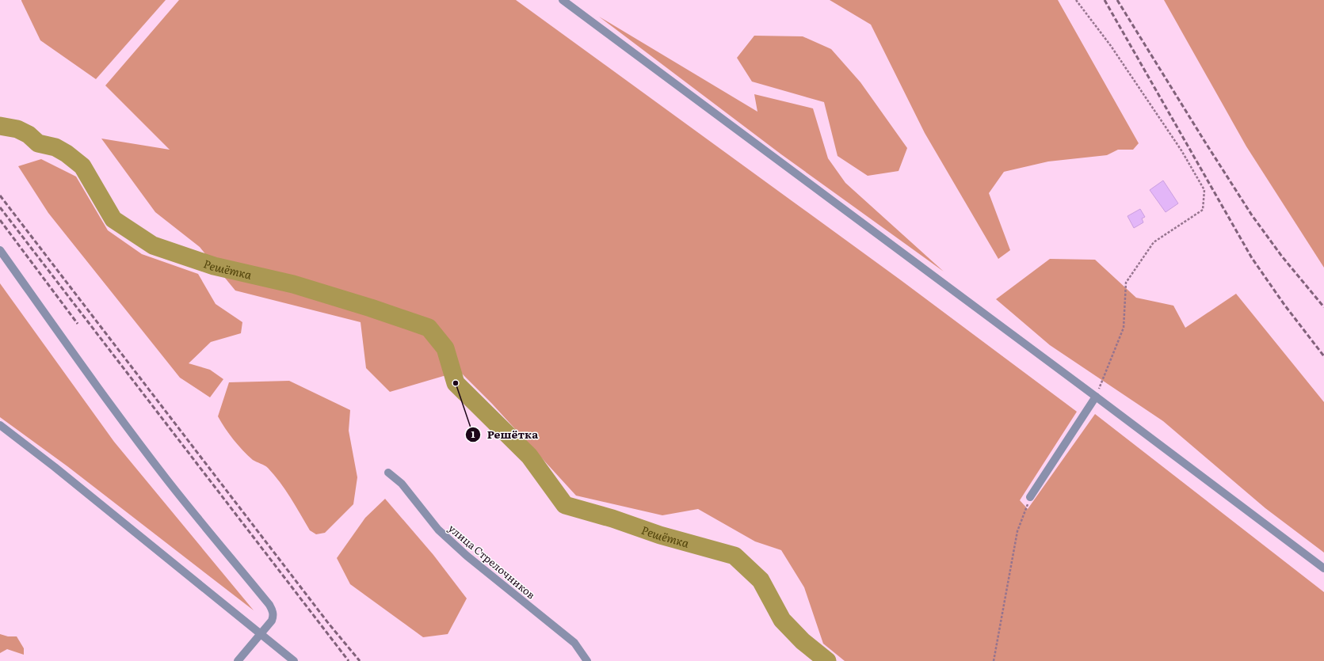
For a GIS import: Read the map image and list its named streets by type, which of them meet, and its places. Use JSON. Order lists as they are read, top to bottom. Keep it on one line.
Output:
{"streets":{"street":["улица Стрелочников"]},"water":["Решётка"],"places":["Решётка"]}
